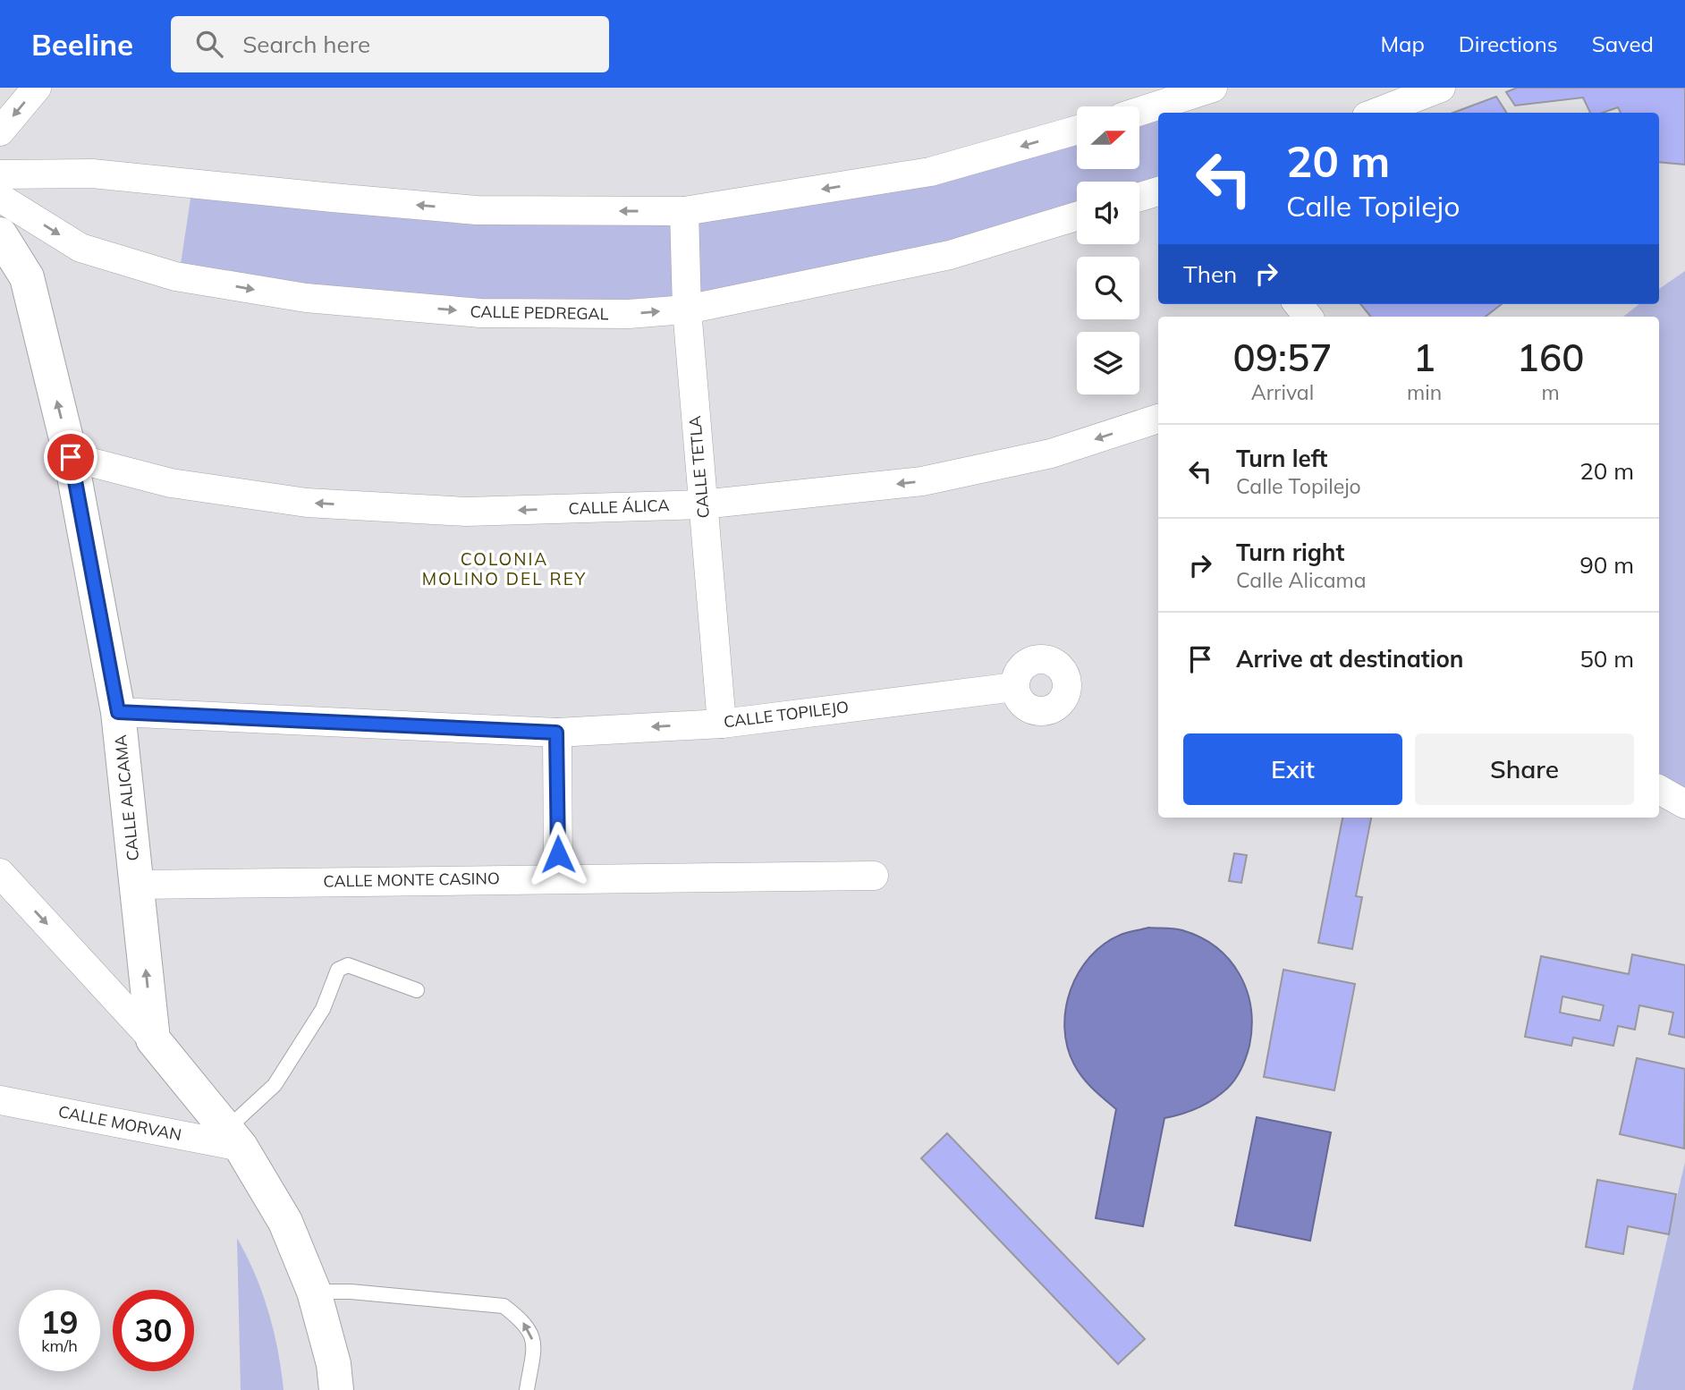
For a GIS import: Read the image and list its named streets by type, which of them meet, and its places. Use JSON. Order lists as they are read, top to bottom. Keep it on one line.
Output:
{"streets":{"street":["CALLE PEDREGAL","CALLE TETLA","CALLE ÁLICA","CALLE TOPILEJO","CALLE ALICAMA","CALLE MONTE CASINO","CALLE MORVAN"]},"crossings":[["CALLE PEDREGAL","CALLE TETLA"],["CALLE TETLA","CALLE ÁLICA"],["CALLE TETLA","CALLE TOPILEJO"],["CALLE ÁLICA","CALLE ALICAMA"],["CALLE TOPILEJO","CALLE ALICAMA"],["CALLE ALICAMA","CALLE MONTE CASINO"]],"one_way":["CALLE ÁLICA","CALLE ALICAMA"],"districts":["COLONIA MOLINO DEL REY"],"north":"right","page":{"header":"Beeline","search":"Search here","nav":["Map","Directions","Saved"],"turn":["20 m","Calle Topilejo"],"then":"Then","eta":["09:57","Arrival","1","min","160","m"],"list":[{"name":"Turn left","note":"Calle Topilejo","value":"20 m"},{"name":"Turn right","note":"Calle Alicama","value":"90 m"},{"name":"Arrive at destination","value":"50 m"}],"buttons":["Exit","Share"],"speed":"19 km/h","limit":"30"}}
